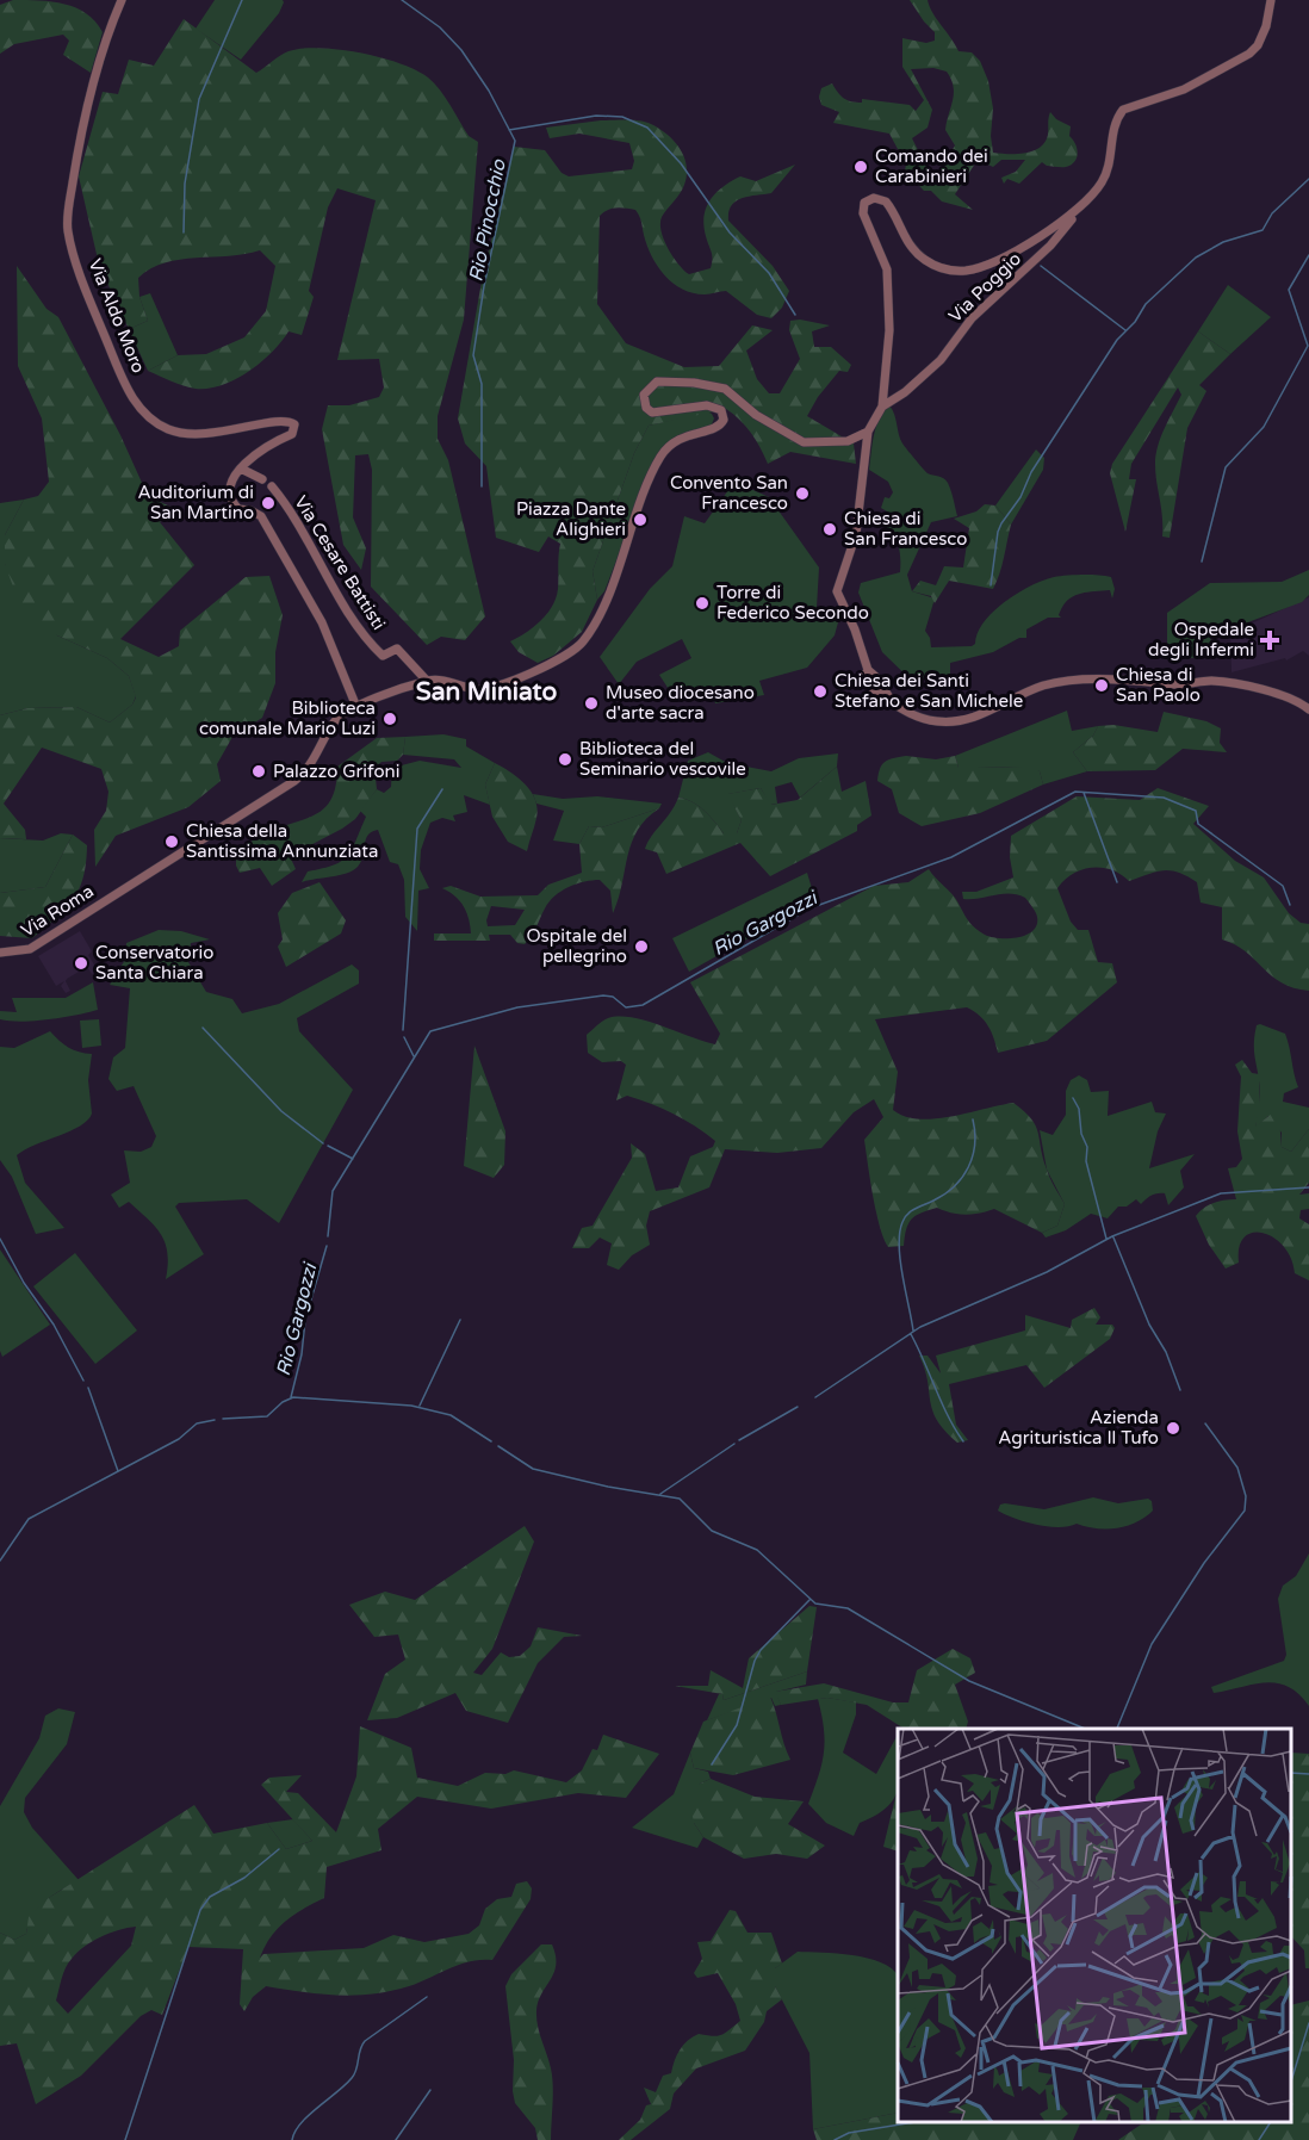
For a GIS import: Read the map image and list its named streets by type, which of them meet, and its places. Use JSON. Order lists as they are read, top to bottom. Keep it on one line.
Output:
{"streets":{"main road":["Via Poggio","Via Aldo Moro","Via Cesare Battisti","Via Roma"]},"districts":["San Miniato"],"water":["Rio Pinocchio","Rio Gargozzi"],"places":{"other":["Comando dei Carabinieri","Convento San Francesco","Auditorium di San Martino","Piazza Dante Alighieri","Chiesa di San Francesco","Torre di Federico Secondo","Chiesa di San Paolo","Chiesa dei Santi Stefano e San Michele","Museo diocesano d'arte sacra","Biblioteca comunale Mario Luzi","Biblioteca del Seminario vescovile","Palazzo Grifoni","Chiesa della Santissima Annunziata","Ospitale del pellegrino","Conservatorio Santa Chiara","Azienda Agrituristica Il Tufo"],"health":["Ospedale degli Infermi"]}}
